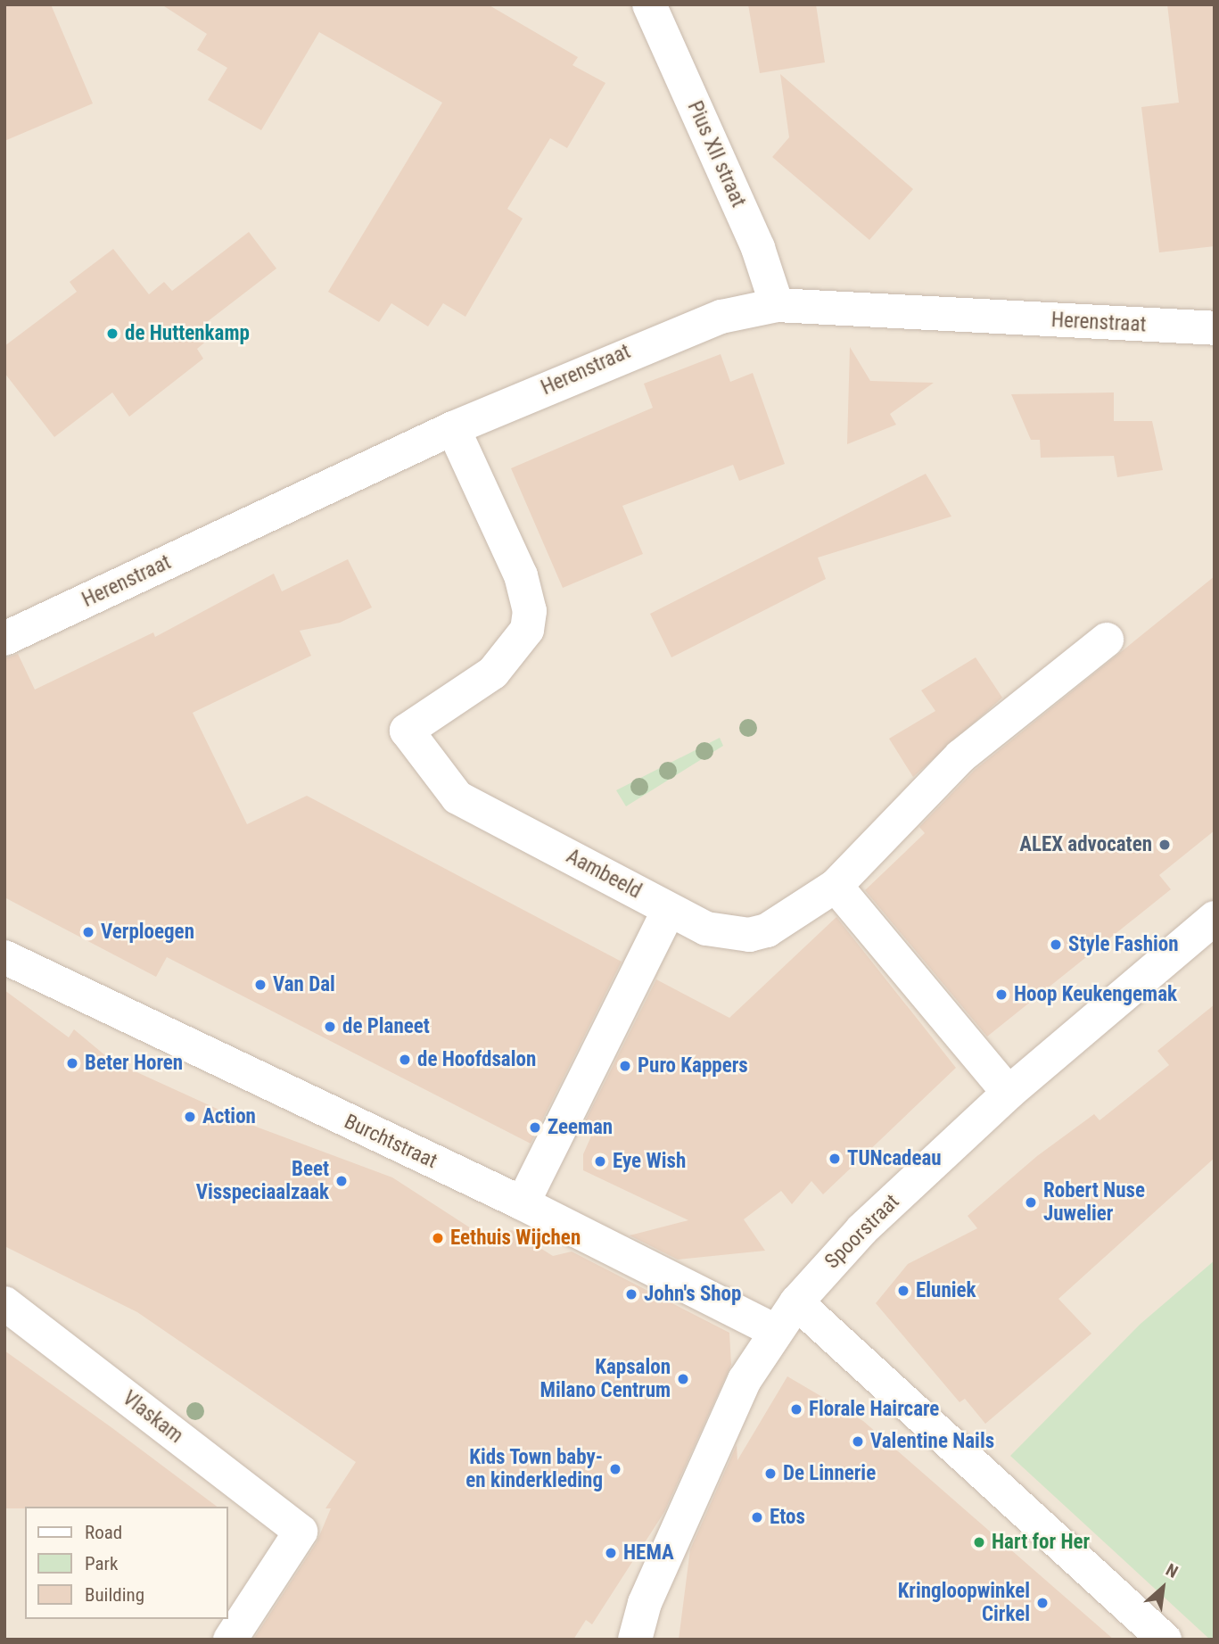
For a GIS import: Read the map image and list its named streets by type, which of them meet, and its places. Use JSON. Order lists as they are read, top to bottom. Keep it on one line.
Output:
{"streets":{"street":["Pius XII straat","Herenstraat","Aambeeld","Burchtstraat","Spoorstraat","Vlaskam"]},"crossings":[["Pius XII straat","Herenstraat"],["Herenstraat","Aambeeld"],["Burchtstraat","Spoorstraat"]],"places":["de Huttenkamp","ALEX advocaten","Verploegen","Style Fashion","Van Dal","Hoop Keukengemak","de Planeet","de Hoofdsalon","Beter Horen","Puro Kappers","Action","Zeeman","TUNcadeau","Eye Wish","Beet Visspeciaalzaak","Robert Nuse Juwelier","Eethuis Wijchen","Eluniek","John's Shop","Kapsalon Milano Centrum","Florale Haircare","Valentine Nails","Kids Town baby- en kinderkleding","De Linnerie","Etos","Hart for Her","HEMA","Kringloopwinkel Cirkel"],"legend":["Road","Park","Building"],"north":"top right"}
